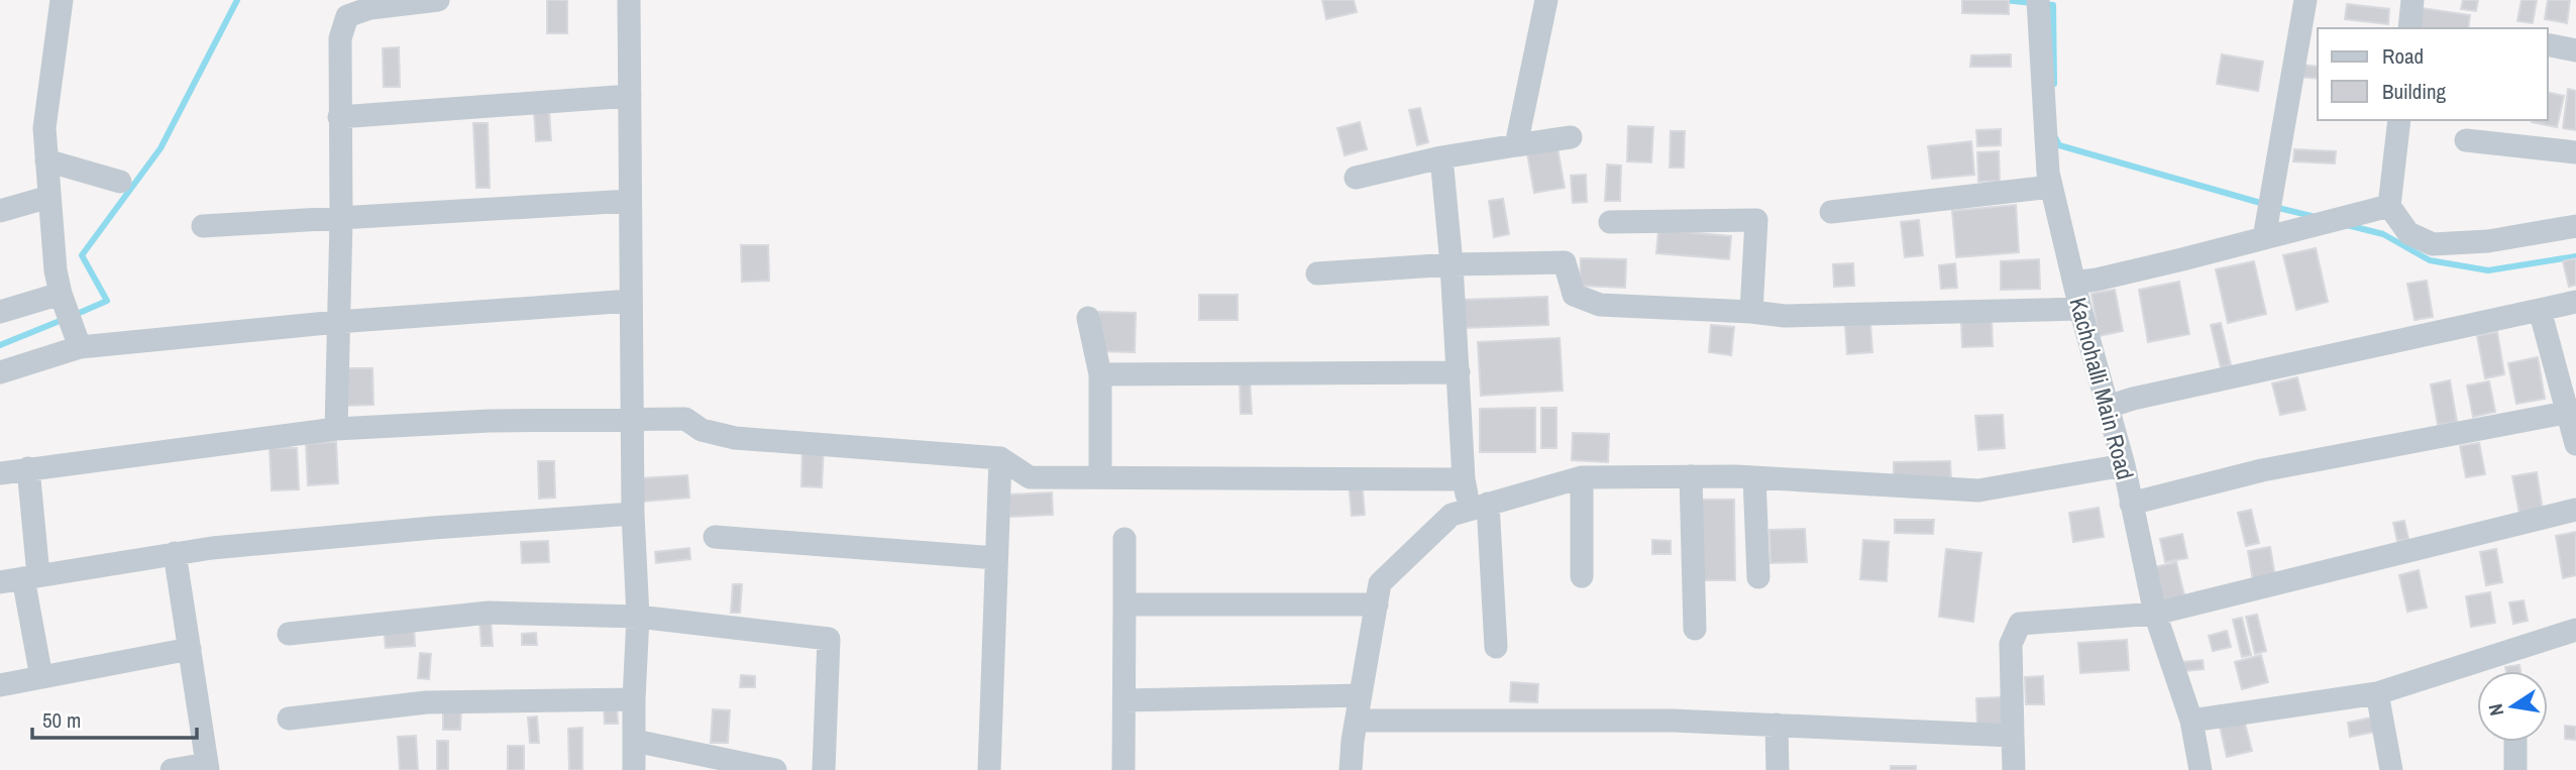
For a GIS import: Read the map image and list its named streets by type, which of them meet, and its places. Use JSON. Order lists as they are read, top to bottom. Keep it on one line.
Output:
{"streets":{"street":["Kachohalli Main Road"]},"legend":["Road","Building"],"scale_bar":"50 m","north":"left"}
